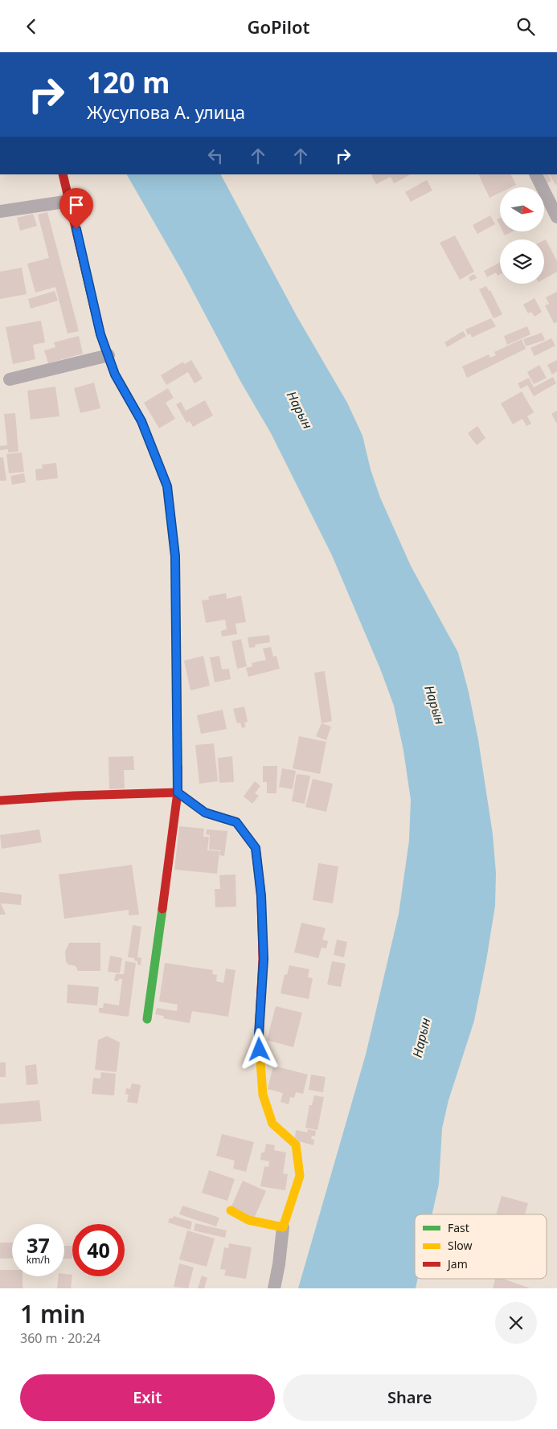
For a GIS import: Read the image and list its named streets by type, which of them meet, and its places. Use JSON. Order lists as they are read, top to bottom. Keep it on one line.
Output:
{"water":["Нарын"],"legend":["Fast","Slow","Jam"],"north":"right","page":{"header":"GoPilot","turn":["120 m","Жусупова А. улица"],"speed":"37 km/h","limit":"40","heading":["1 min","360 m · 20:24"],"buttons":["Exit","Share"]}}
